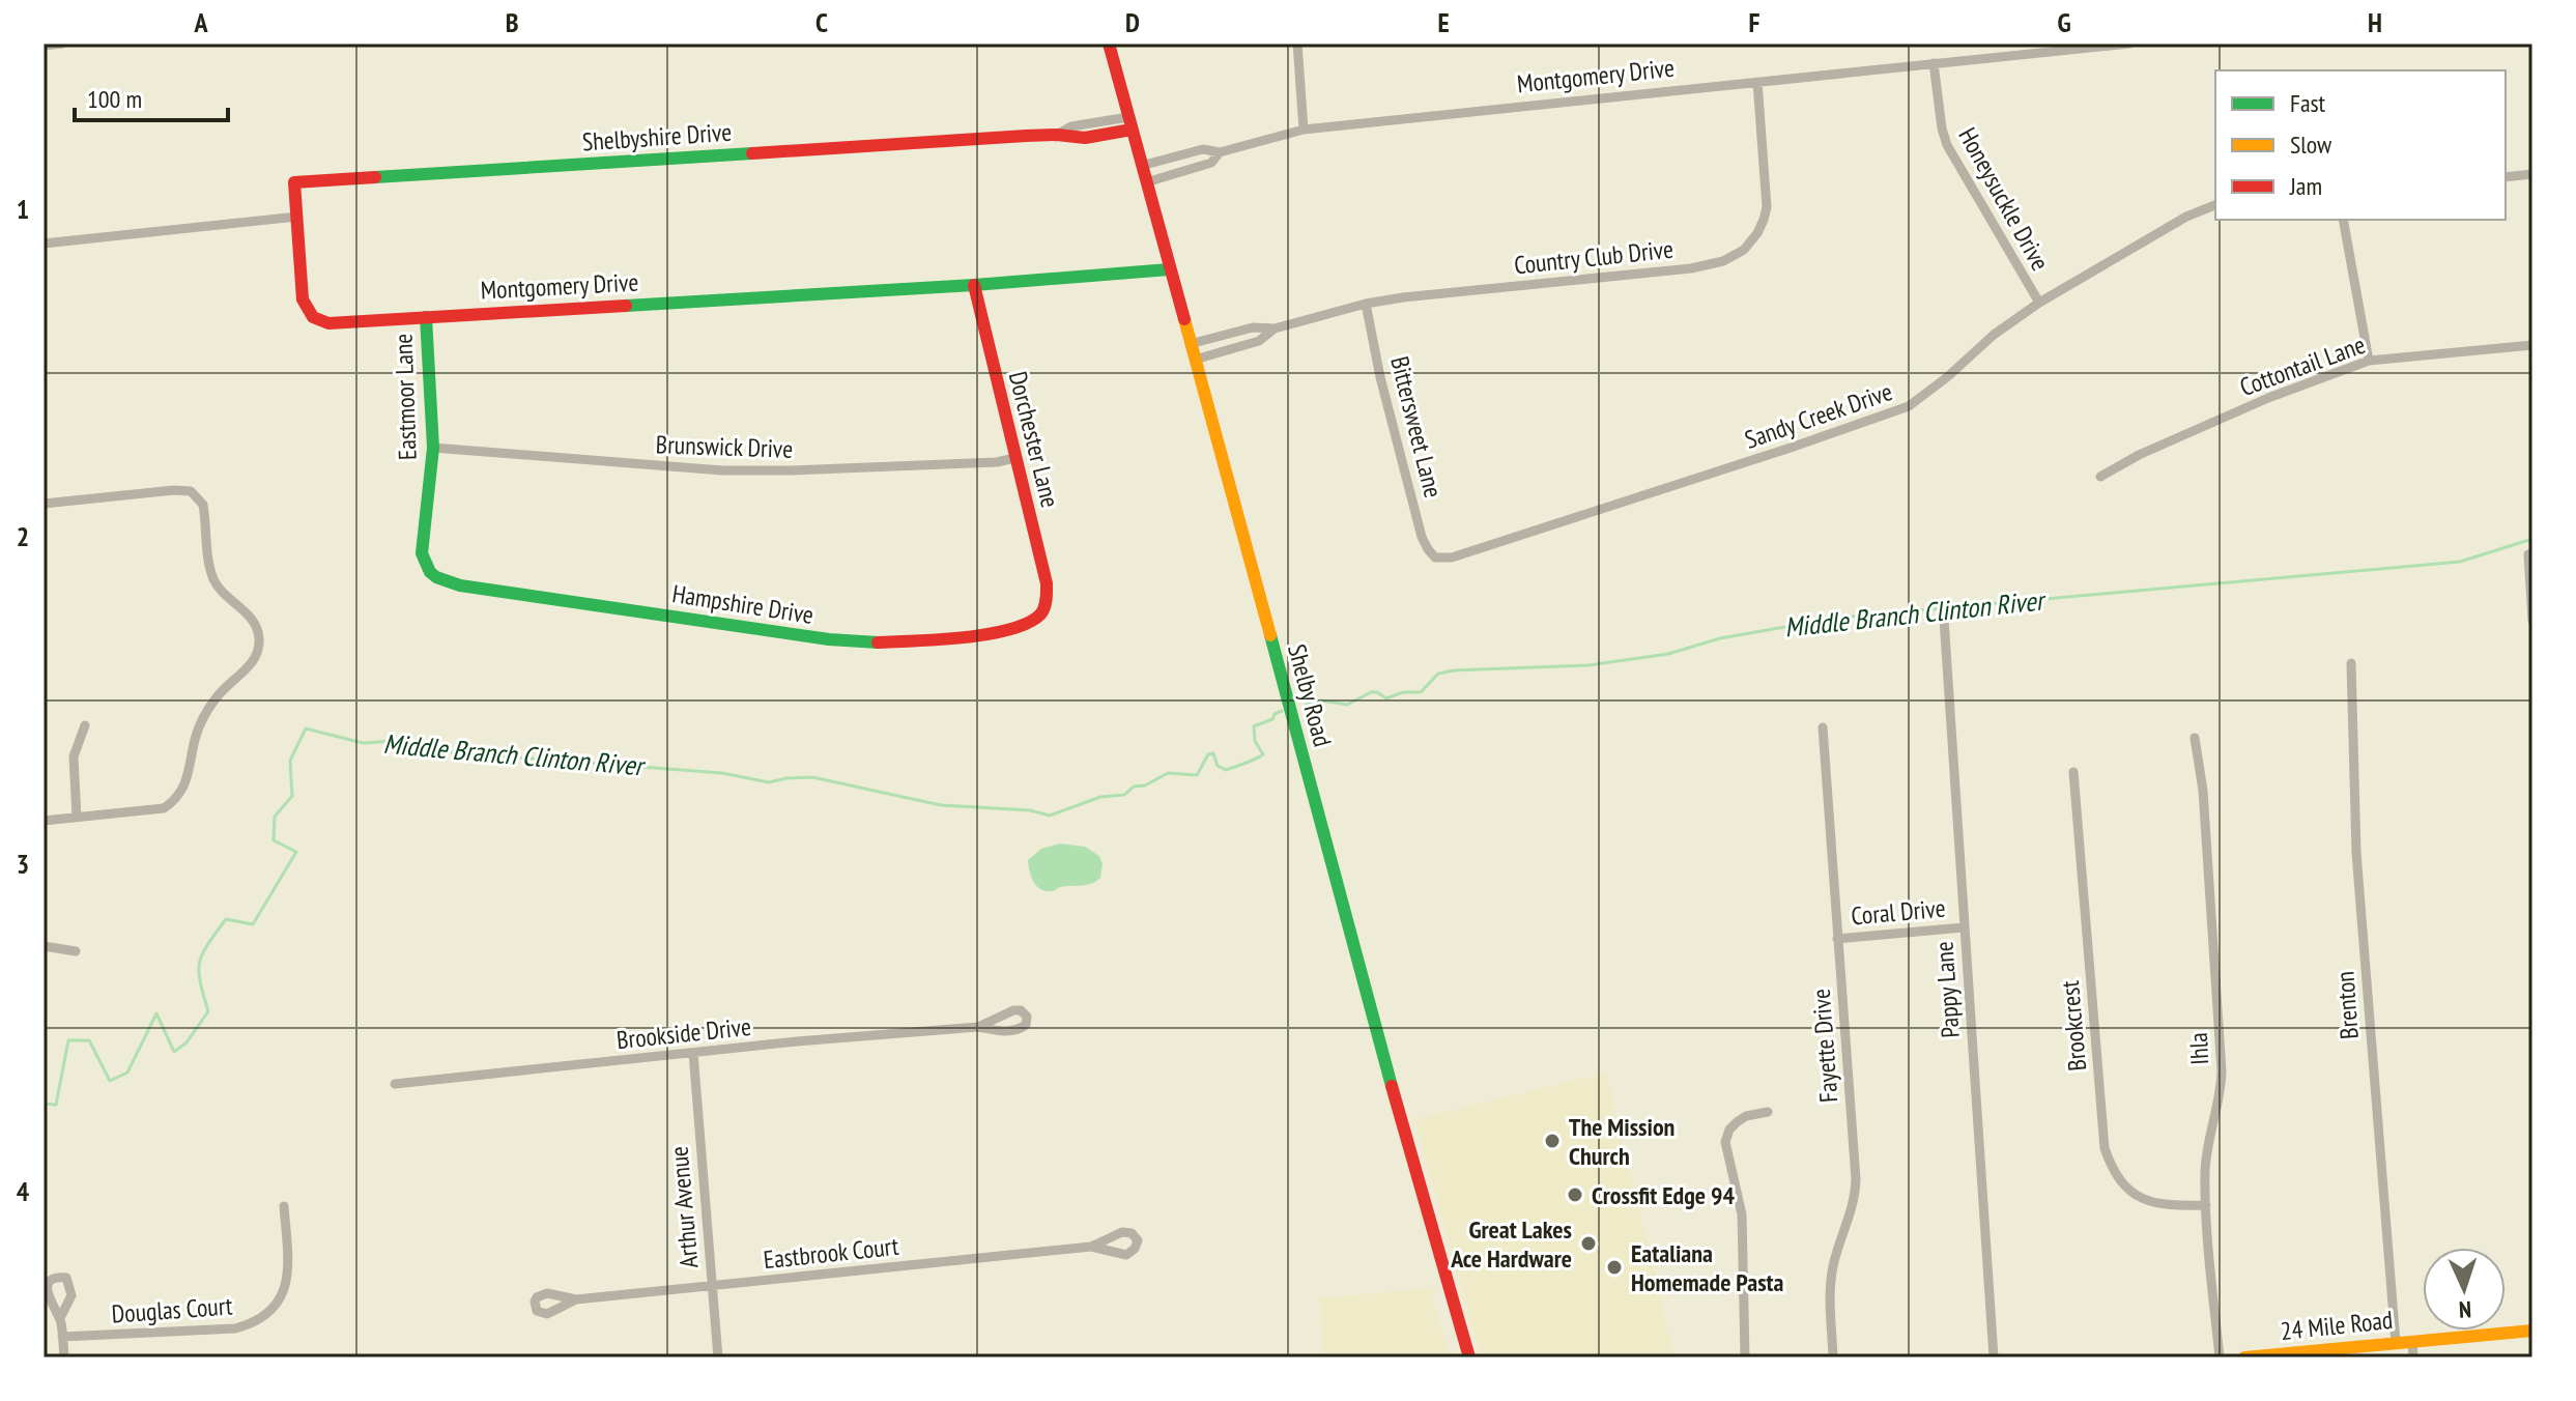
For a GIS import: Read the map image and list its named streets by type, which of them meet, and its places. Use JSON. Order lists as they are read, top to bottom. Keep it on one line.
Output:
{"streets":{"street":["Montgomery Drive","Shelbyshire Drive","Honeysuckle Drive","Country Club Drive","Cottontail Lane","Eastmoor Lane","Sandy Creek Drive","Bittersweet Lane","Dorchester Lane","Brunswick Drive","Hampshire Drive","Shelby Road","Coral Drive","Pappy Lane","Brenton","Brookcrest","Brookside Drive","Fayette Drive","Ihla","Arthur Avenue","Eastbrook Court","Douglas Court","24 Mile Road"]},"crossings":[["Montgomery Drive","Shelbyshire Drive"],["Montgomery Drive","Honeysuckle Drive"],["Montgomery Drive","Country Club Drive"],["Montgomery Drive","Eastmoor Lane"],["Montgomery Drive","Dorchester Lane"],["Montgomery Drive","Shelby Road"],["Shelbyshire Drive","Shelby Road"],["Honeysuckle Drive","Sandy Creek Drive"],["Country Club Drive","Bittersweet Lane"],["Country Club Drive","Shelby Road"],["Eastmoor Lane","Brunswick Drive"],["Eastmoor Lane","Hampshire Drive"],["Sandy Creek Drive","Bittersweet Lane"],["Dorchester Lane","Brunswick Drive"],["Dorchester Lane","Hampshire Drive"],["Coral Drive","Pappy Lane"],["Coral Drive","Fayette Drive"],["Brenton","24 Mile Road"],["Brookcrest","Ihla"],["Brookside Drive","Arthur Avenue"],["Arthur Avenue","Eastbrook Court"]],"water":["Middle Branch Clinton River"],"places":["The Mission Church","Crossfit Edge 94","Great Lakes Ace Hardware","Eataliana Homemade Pasta"],"legend":["Fast","Slow","Jam"],"scale_bar":"100 m","north":"bottom","grid":{"columns":["A","B","C","D","E","F","G","H"],"rows":["1","2","3","4"]}}
